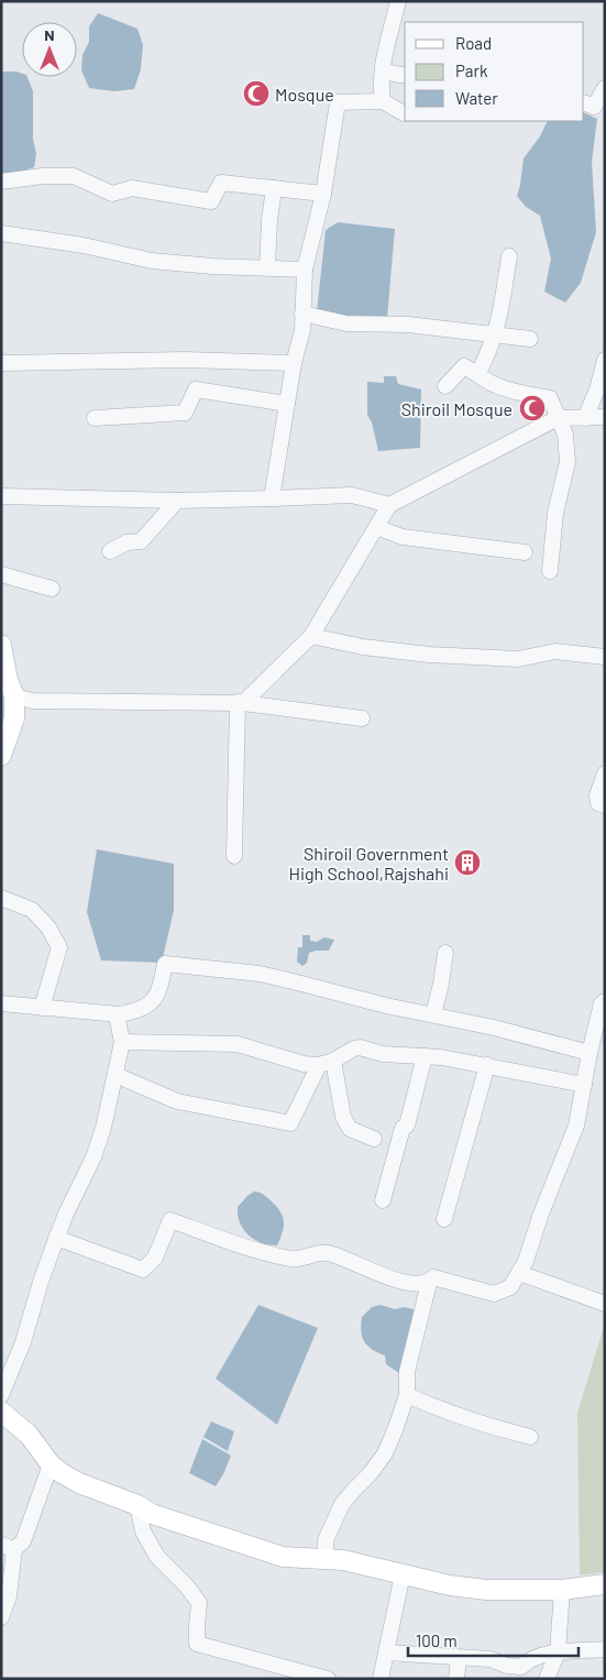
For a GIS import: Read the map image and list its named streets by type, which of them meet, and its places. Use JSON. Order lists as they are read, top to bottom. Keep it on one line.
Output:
{"places":{"mosque":["Mosque","Shiroil Mosque"],"building":["Shiroil Government High School,Rajshahi"]},"legend":["Road","Park","Water"],"scale_bar":"100 m","north":"top"}
